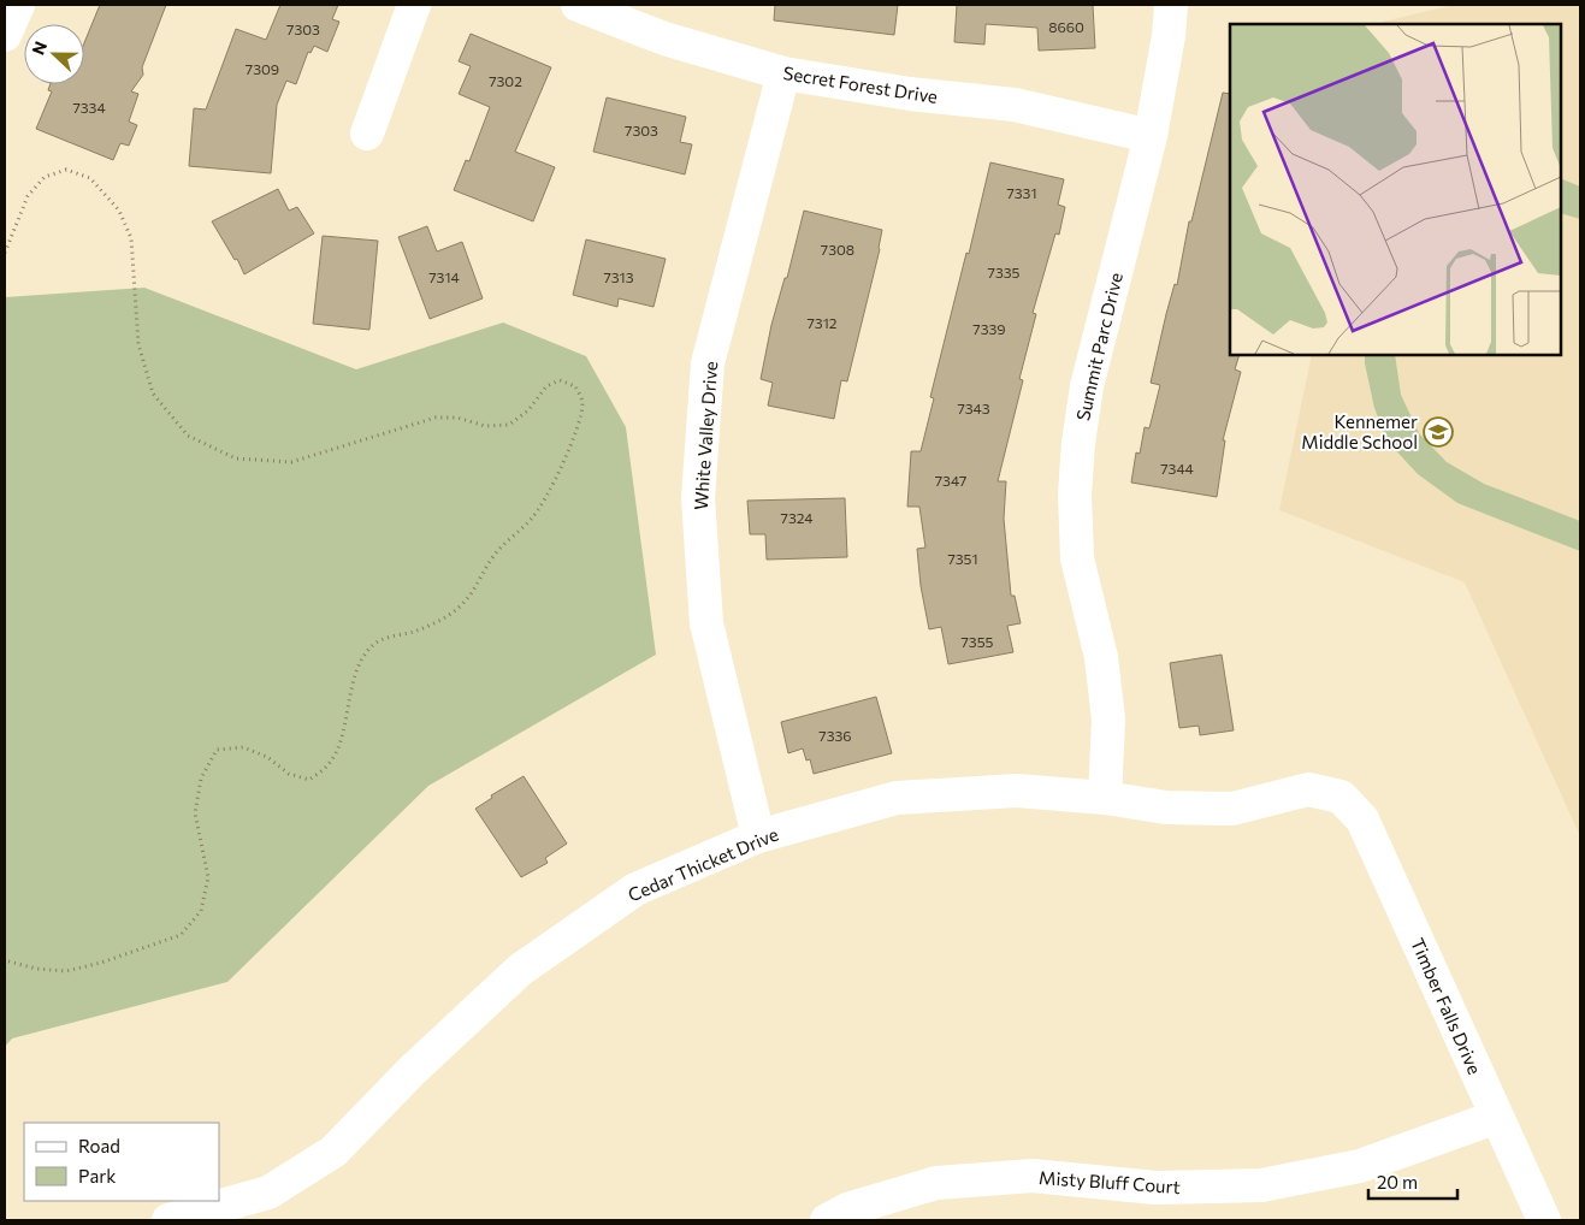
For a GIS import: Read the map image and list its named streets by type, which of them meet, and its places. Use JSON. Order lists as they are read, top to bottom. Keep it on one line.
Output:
{"streets":{"street":["Secret Forest Drive","Summit Parc Drive","White Valley Drive","Cedar Thicket Drive","Timber Falls Drive","Misty Bluff Court"]},"crossings":[["Secret Forest Drive","Summit Parc Drive"],["Secret Forest Drive","White Valley Drive"],["Summit Parc Drive","Cedar Thicket Drive"],["White Valley Drive","Cedar Thicket Drive"],["Cedar Thicket Drive","Timber Falls Drive"],["Timber Falls Drive","Misty Bluff Court"]],"places":{"school or university":["Kennemer Middle School"]},"house_numbers":["8660","7303","7309","7302","7334","7303","7331","7308","7335","7314","7313","7312","7339","7343","7344","7347","7324","7351","7355","7336"],"legend":["Road","Park"],"scale_bar":"20 m","north":"left"}
